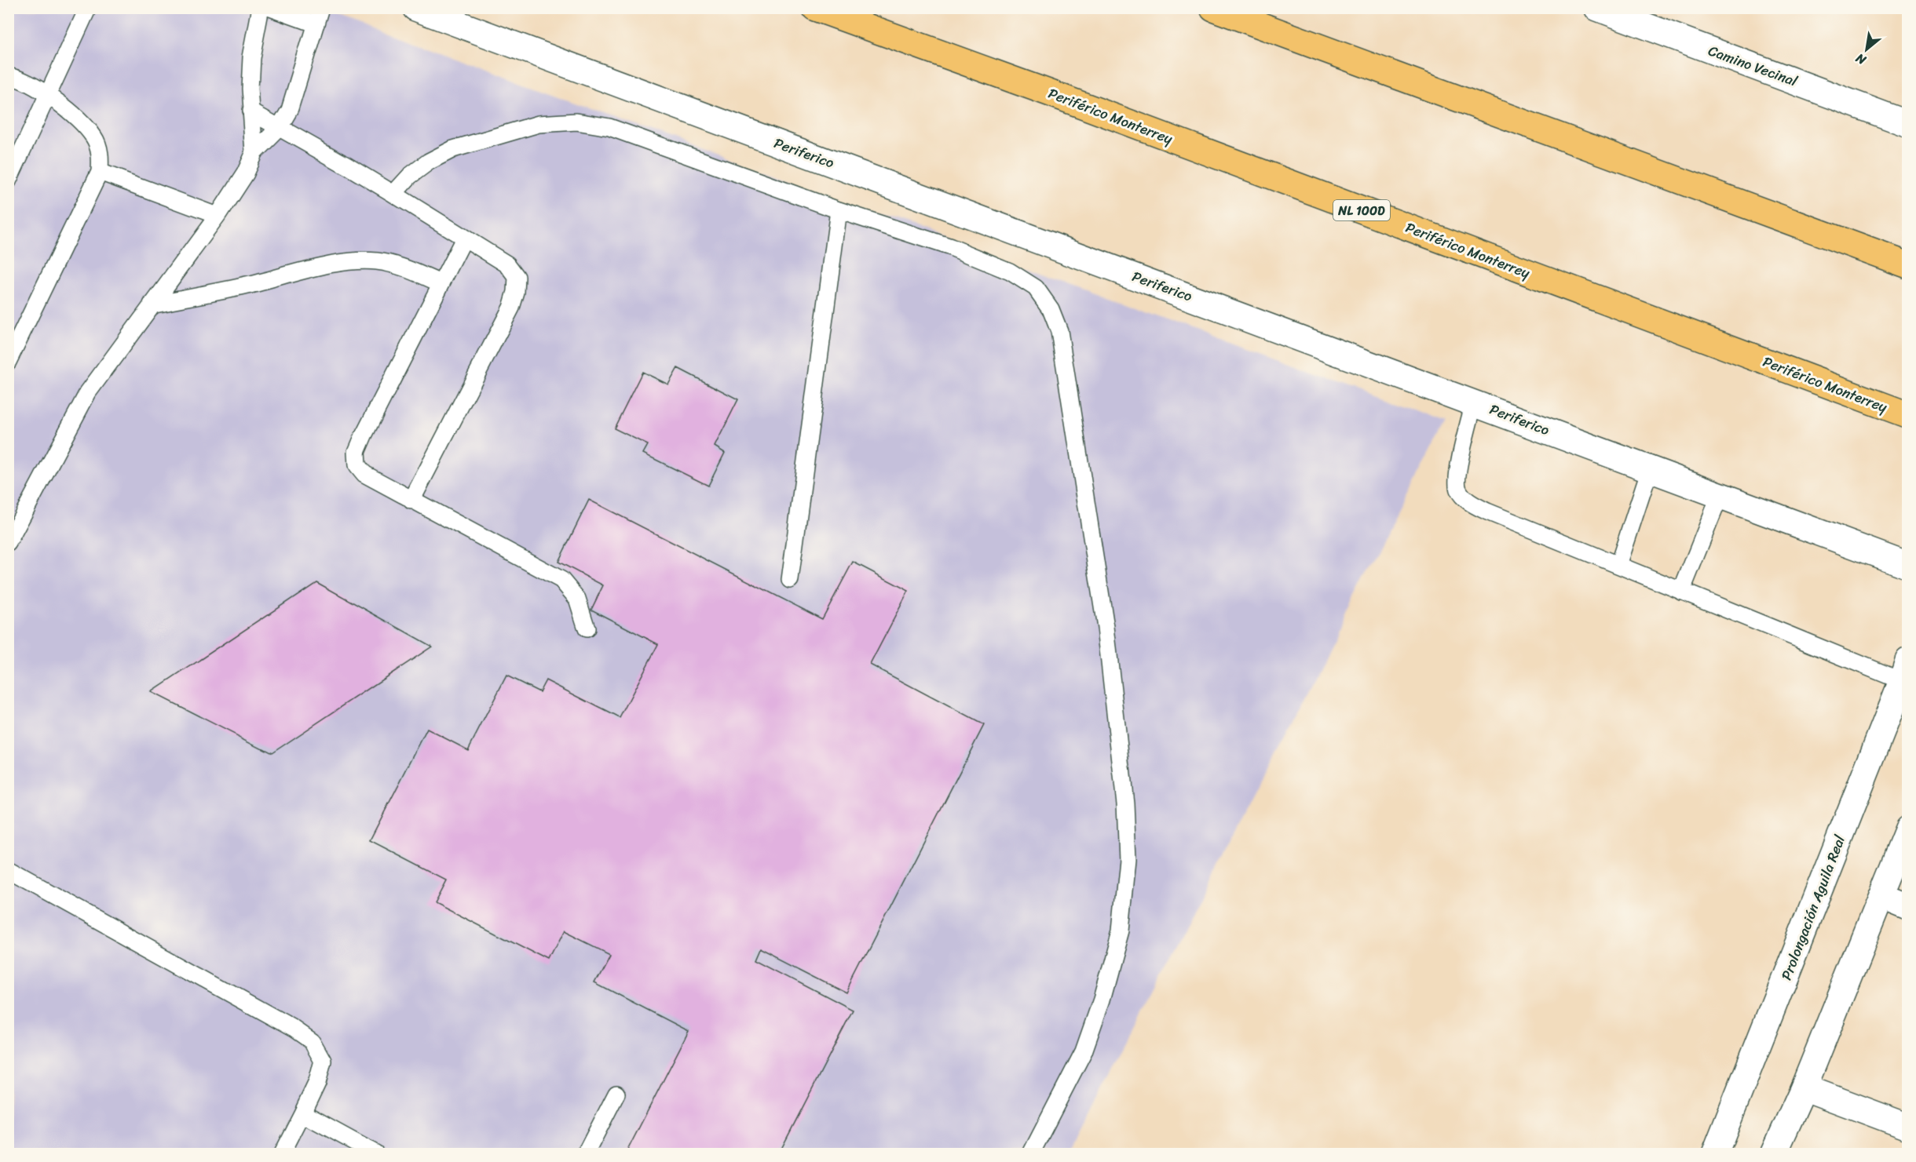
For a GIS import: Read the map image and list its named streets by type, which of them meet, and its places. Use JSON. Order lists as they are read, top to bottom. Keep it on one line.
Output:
{"streets":{"highway":["Periférico Monterrey","NL 100D"],"street":["Camino Vecinal","Periferico","Prolongación Aguila Real"]},"north":"bottom left"}
